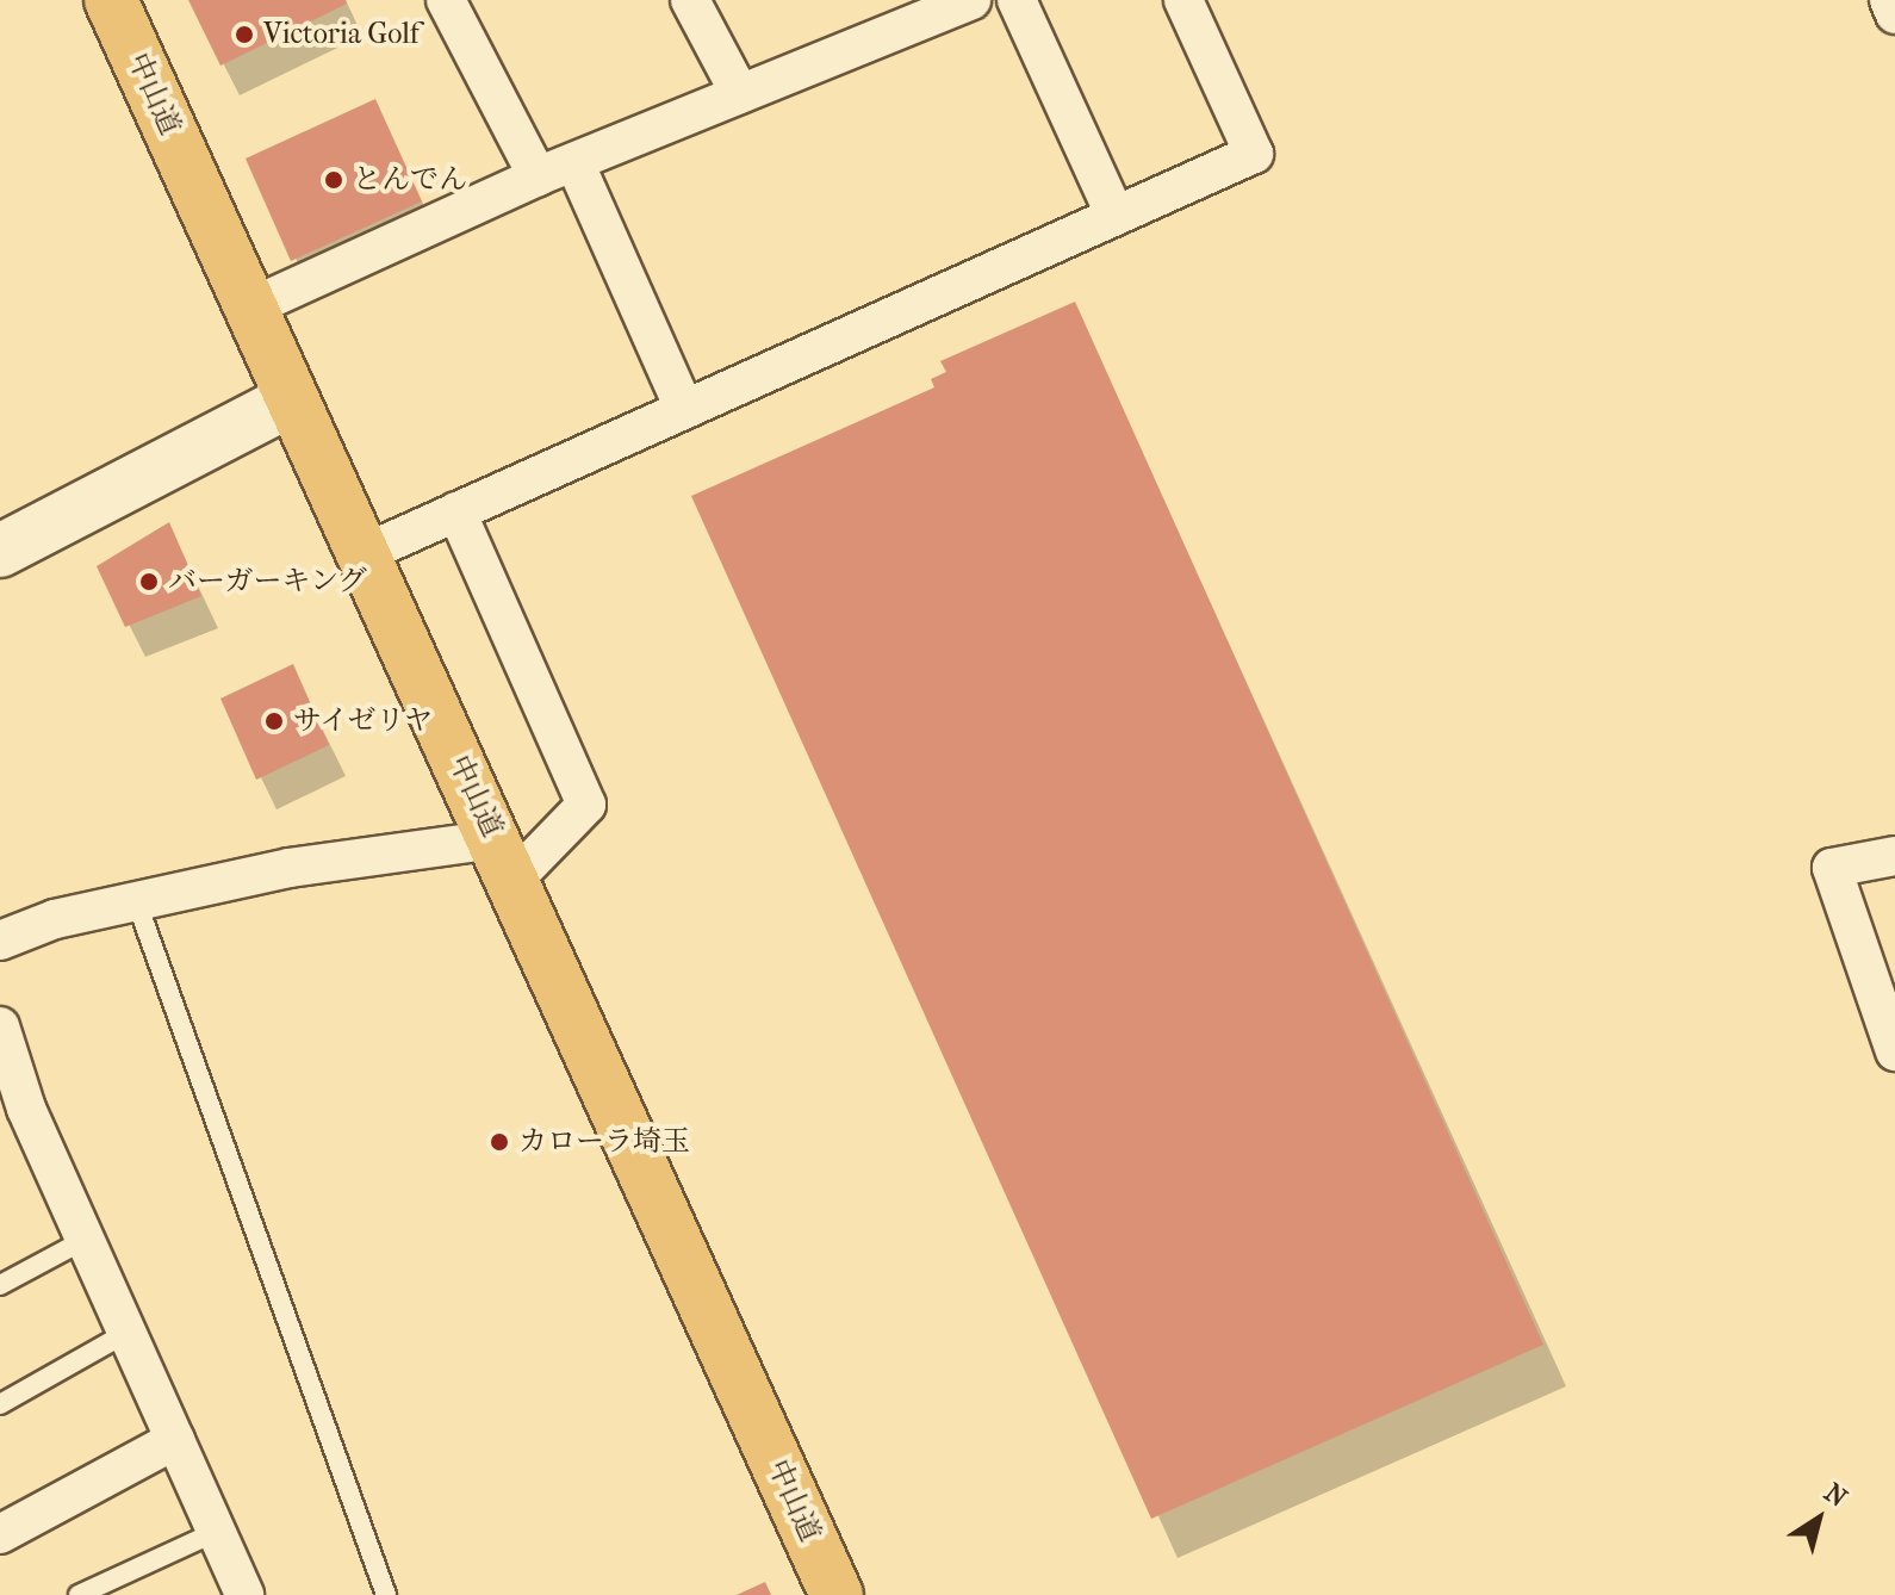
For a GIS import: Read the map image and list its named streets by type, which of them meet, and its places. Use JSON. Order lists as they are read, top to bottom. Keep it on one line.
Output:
{"streets":{"highway":["中山道"]},"places":["Victoria Golf","とんでん","バーガーキング","サイゼリヤ","カローラ埼玉"],"north":"top right"}
